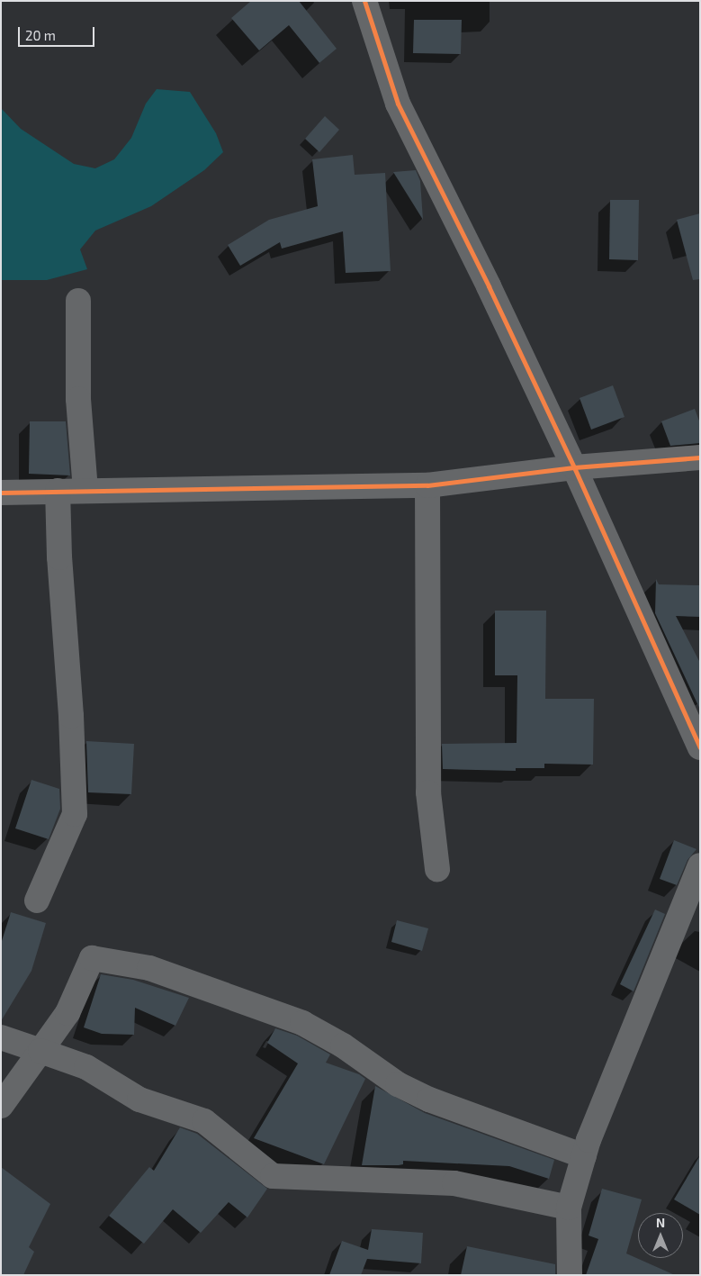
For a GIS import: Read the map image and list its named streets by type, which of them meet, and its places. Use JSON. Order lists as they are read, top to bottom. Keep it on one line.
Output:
{"scale_bar":"20 m","north":"top"}
